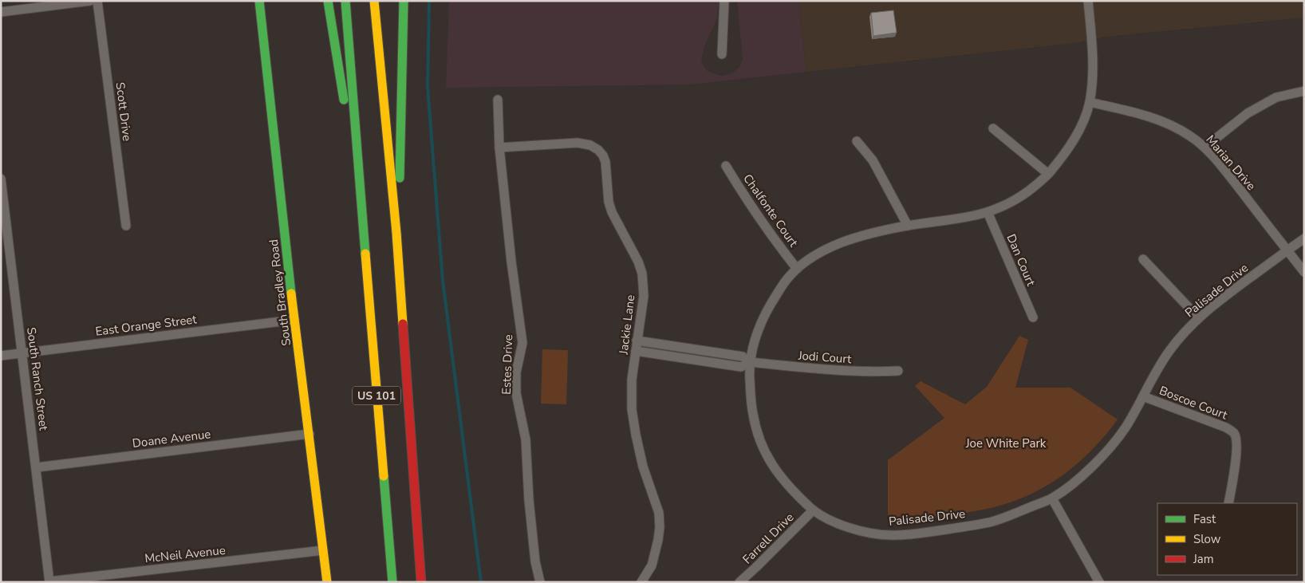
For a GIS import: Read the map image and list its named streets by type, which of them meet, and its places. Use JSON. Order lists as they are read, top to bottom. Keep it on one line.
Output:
{"streets":{"main road":["South Bradley Road","US 101"],"street":["Scott Drive","Marian Drive","Chalfonte Court","Dan Court","Palisade Drive","Jackie Lane","East Orange Street","Jodi Court","Estes Drive","South Ranch Street","Boscoe Court","Doane Avenue","Farrell Drive","McNeil Avenue"]},"crossings":[["Marian Drive","Palisade Drive"],["Chalfonte Court","Palisade Drive"],["Dan Court","Palisade Drive"],["Palisade Drive","Jodi Court"],["Palisade Drive","Boscoe Court"],["Palisade Drive","Farrell Drive"],["South Bradley Road","East Orange Street"],["South Bradley Road","Doane Avenue"],["South Bradley Road","McNeil Avenue"],["Jackie Lane","Jodi Court"],["Jackie Lane","Estes Drive"],["East Orange Street","South Ranch Street"],["South Ranch Street","Doane Avenue"],["South Ranch Street","McNeil Avenue"]],"parks":["Joe White Park"],"legend":["Fast","Slow","Jam"]}
